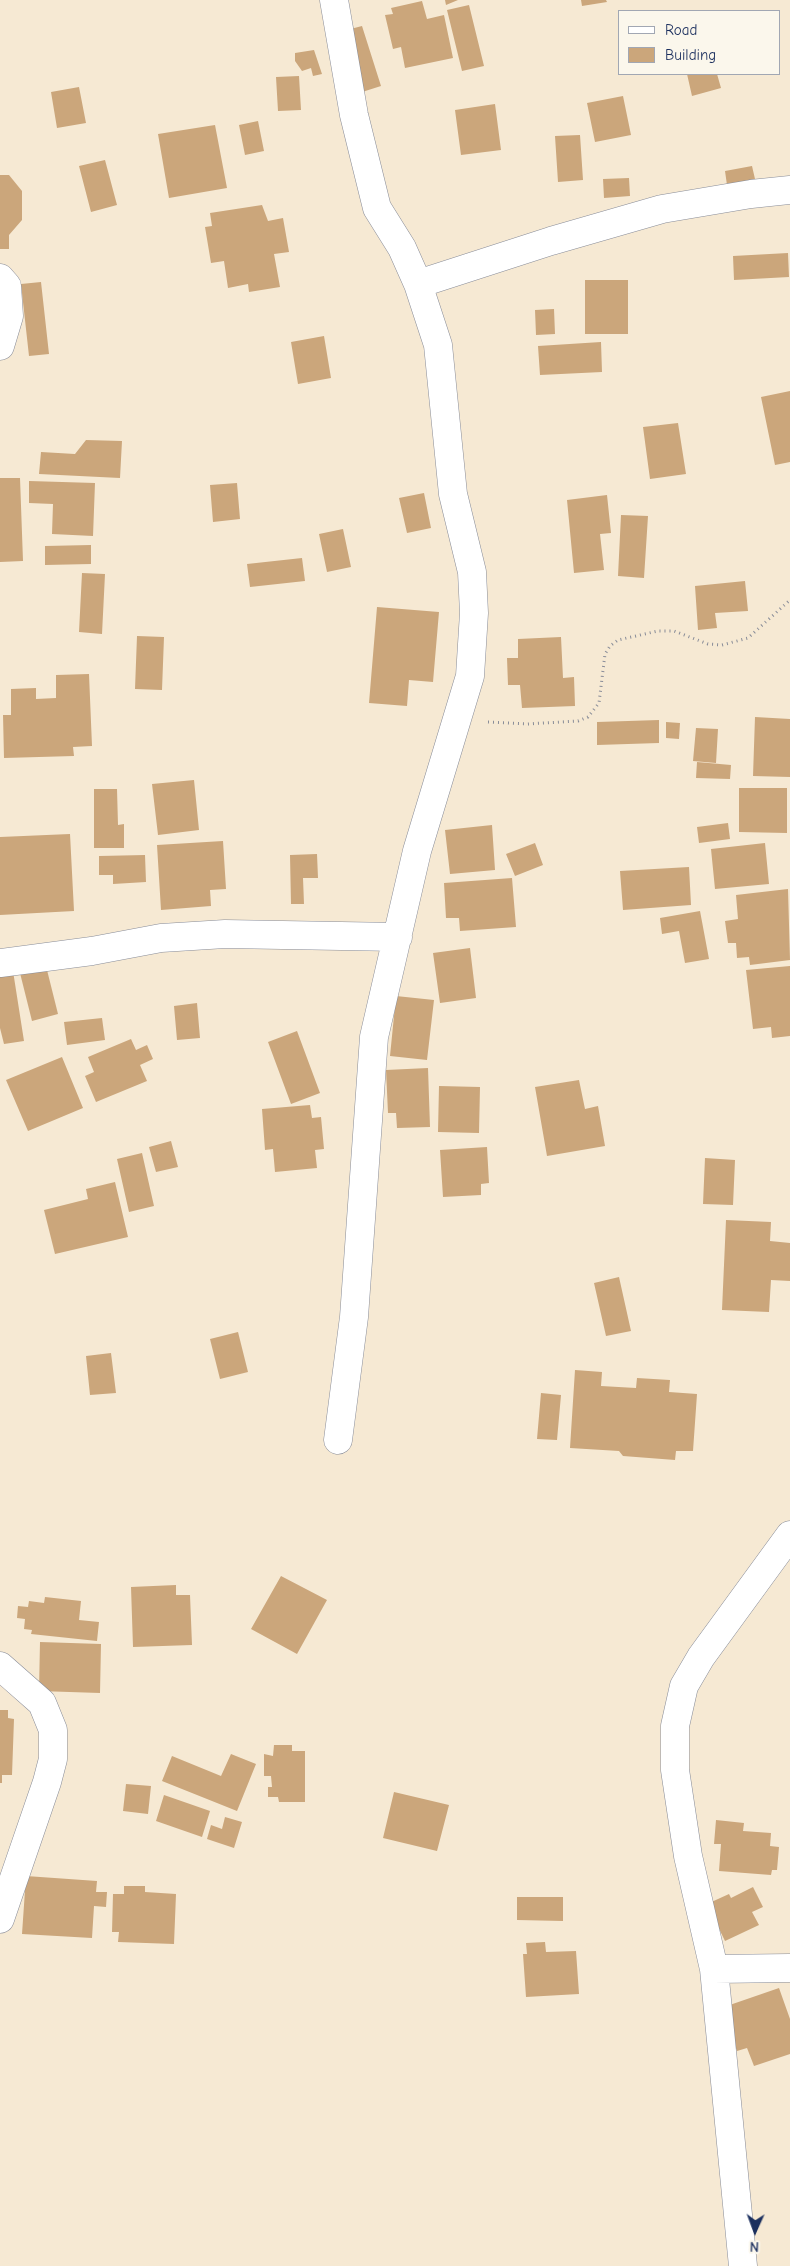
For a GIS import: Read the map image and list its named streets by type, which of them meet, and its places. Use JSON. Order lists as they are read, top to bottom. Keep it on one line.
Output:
{"legend":["Road","Building"],"north":"bottom"}
